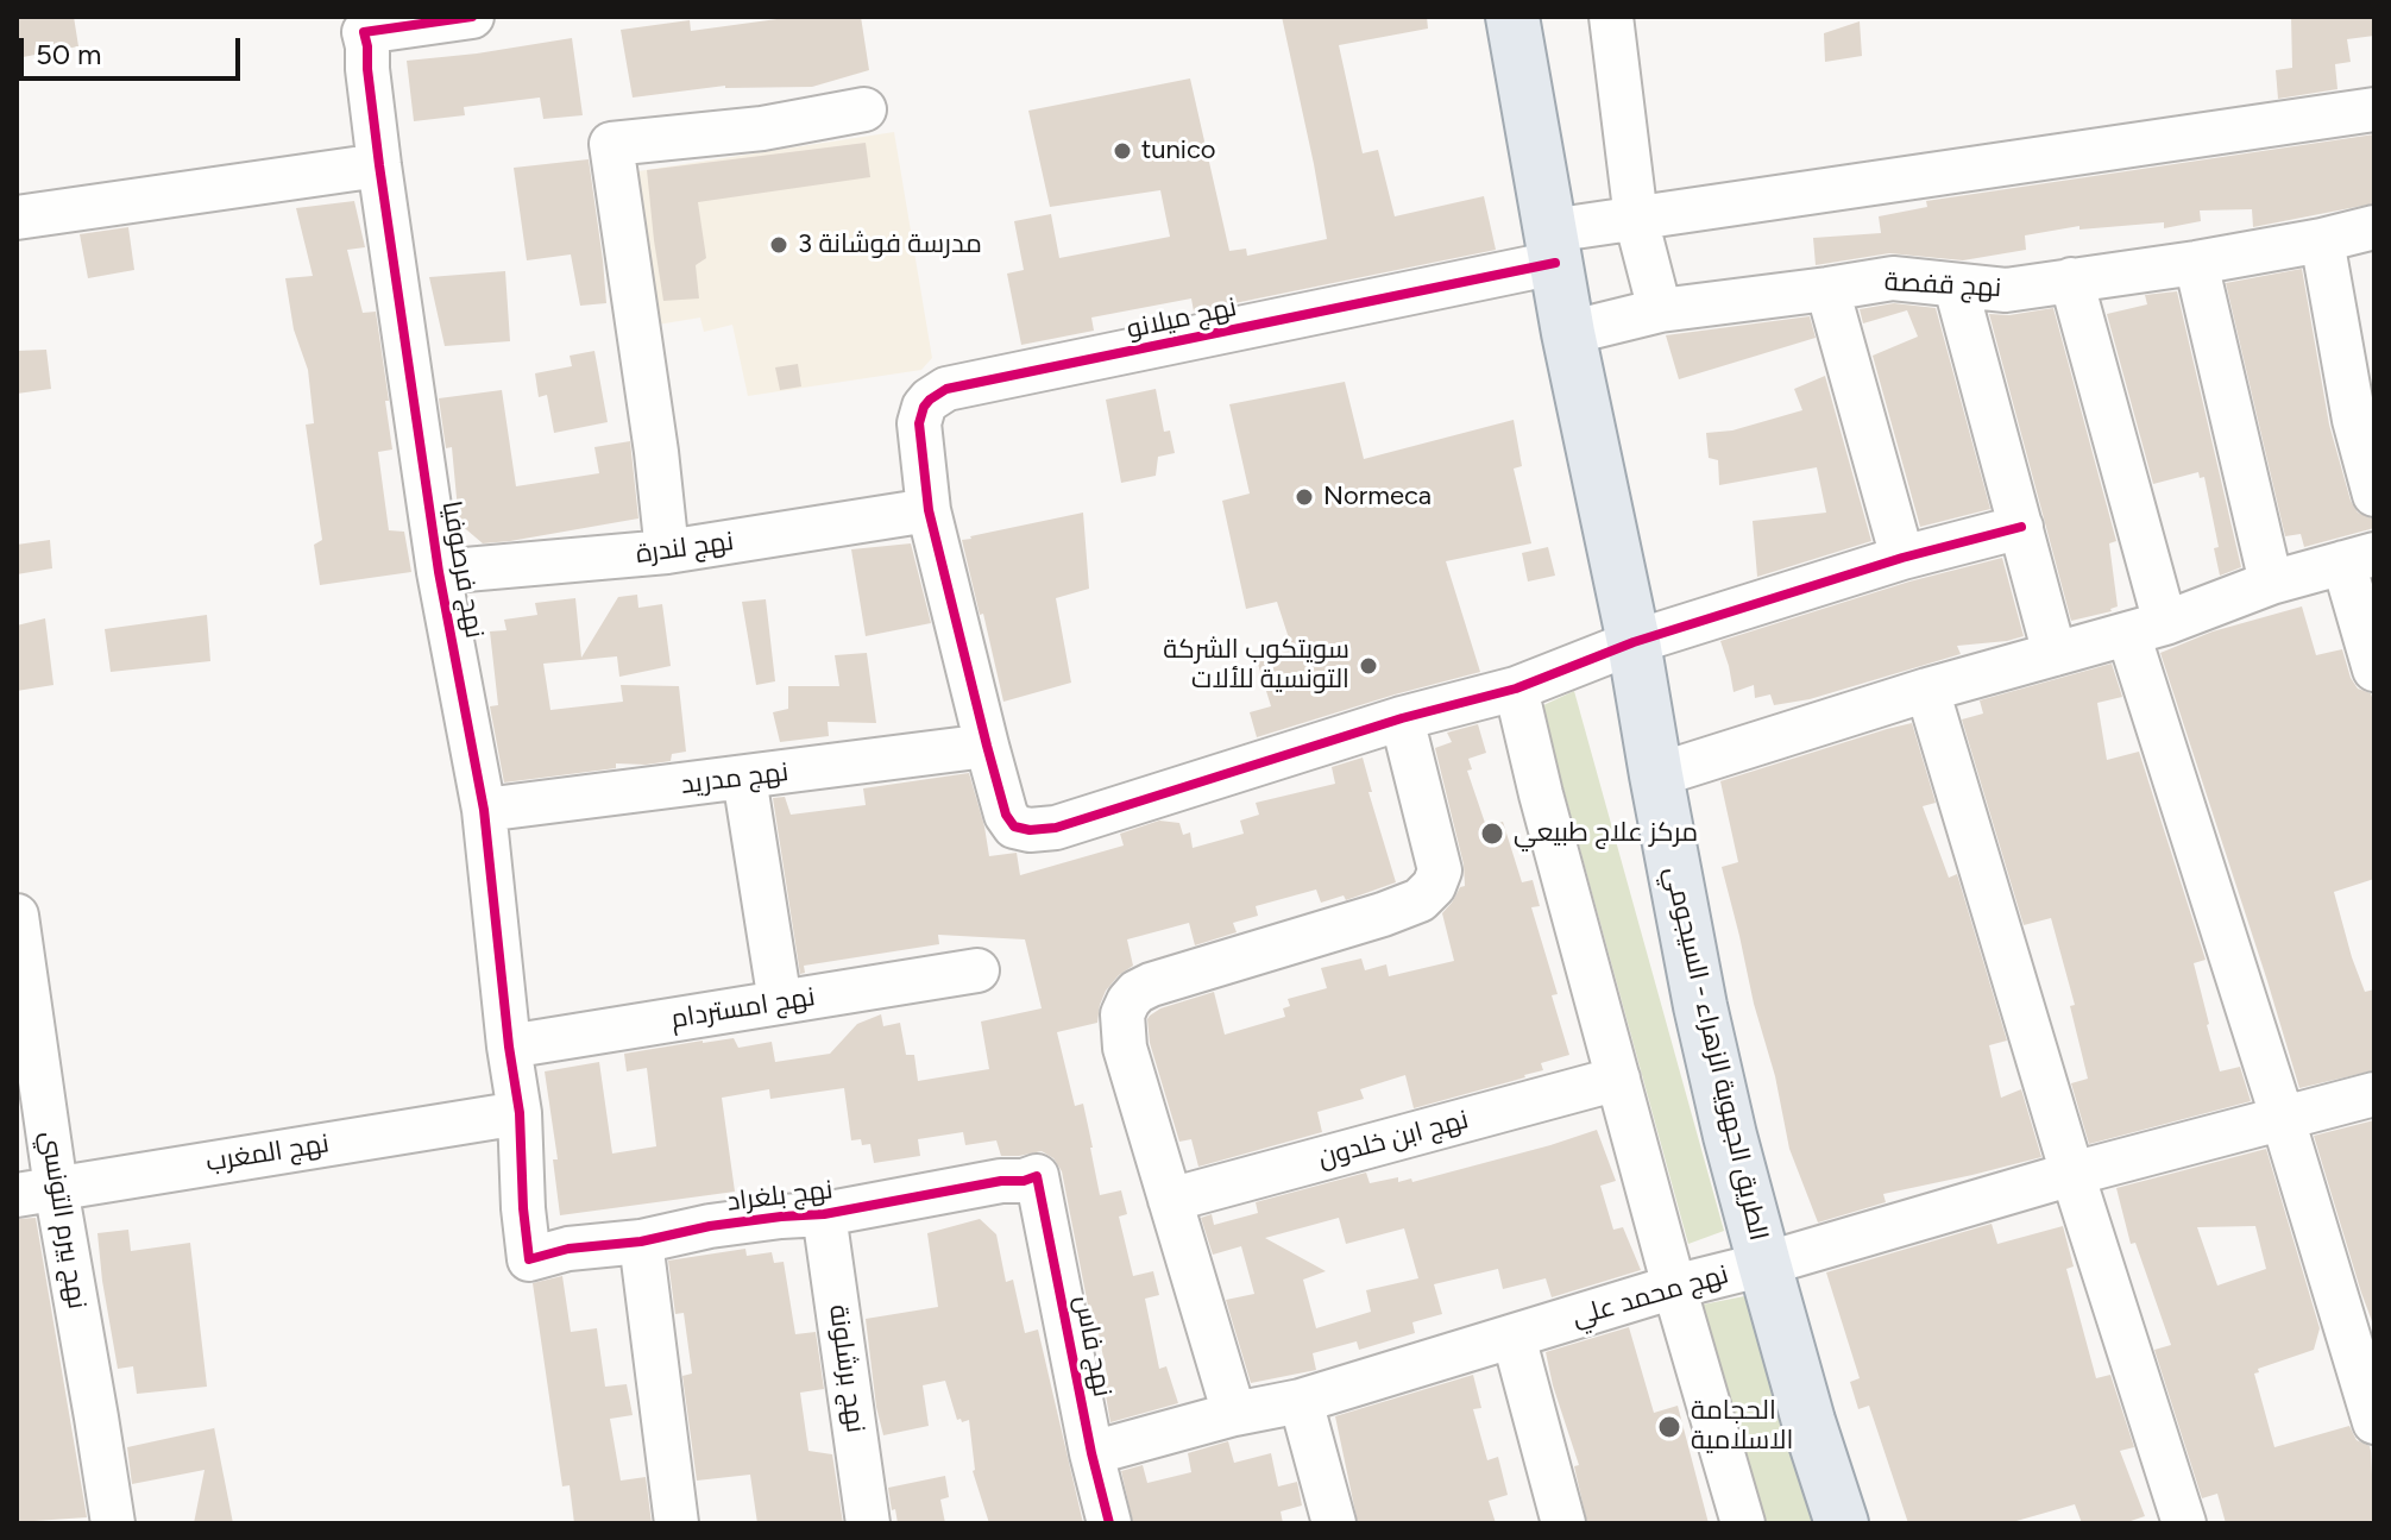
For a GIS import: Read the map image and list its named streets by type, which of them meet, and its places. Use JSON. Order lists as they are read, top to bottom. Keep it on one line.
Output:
{"streets":{"main road":["الطريق الجهوية الزهراء - السيجومي"],"street":["نهج قفصة","نهج ميلانو","نهج لندرة","نهج فرصوفيا","نهج مدريد","نهج امستردام","نهج ابن خلدون","نهج المغرب","نهج بلغراد","نهج بيرم التونسي","نهج محمد علي","نهج فاس","نهج برشلونة"]},"crossings":[["نهج قفصة","الطريق الجهوية الزهراء - السيجومي"],["نهج ميلانو","نهج لندرة"],["نهج ميلانو","نهج مدريد"],["نهج ميلانو","الطريق الجهوية الزهراء - السيجومي"],["نهج لندرة","نهج فرصوفيا"],["نهج فرصوفيا","نهج مدريد"],["نهج فرصوفيا","نهج امستردام"],["نهج فرصوفيا","نهج المغرب"],["نهج فرصوفيا","نهج بلغراد"],["الطريق الجهوية الزهراء - السيجومي","نهج محمد علي"],["نهج المغرب","نهج بيرم التونسي"],["نهج بلغراد","نهج فاس"],["نهج بلغراد","نهج برشلونة"],["نهج محمد علي","نهج فاس"]],"places":["tunico","مدرسة فوشانة 3","Normeca","سويتكوب الشركة التونسية للألات","مركز علاج طبيعي","الحجامة الاسلامية"],"scale_bar":"50 m"}
